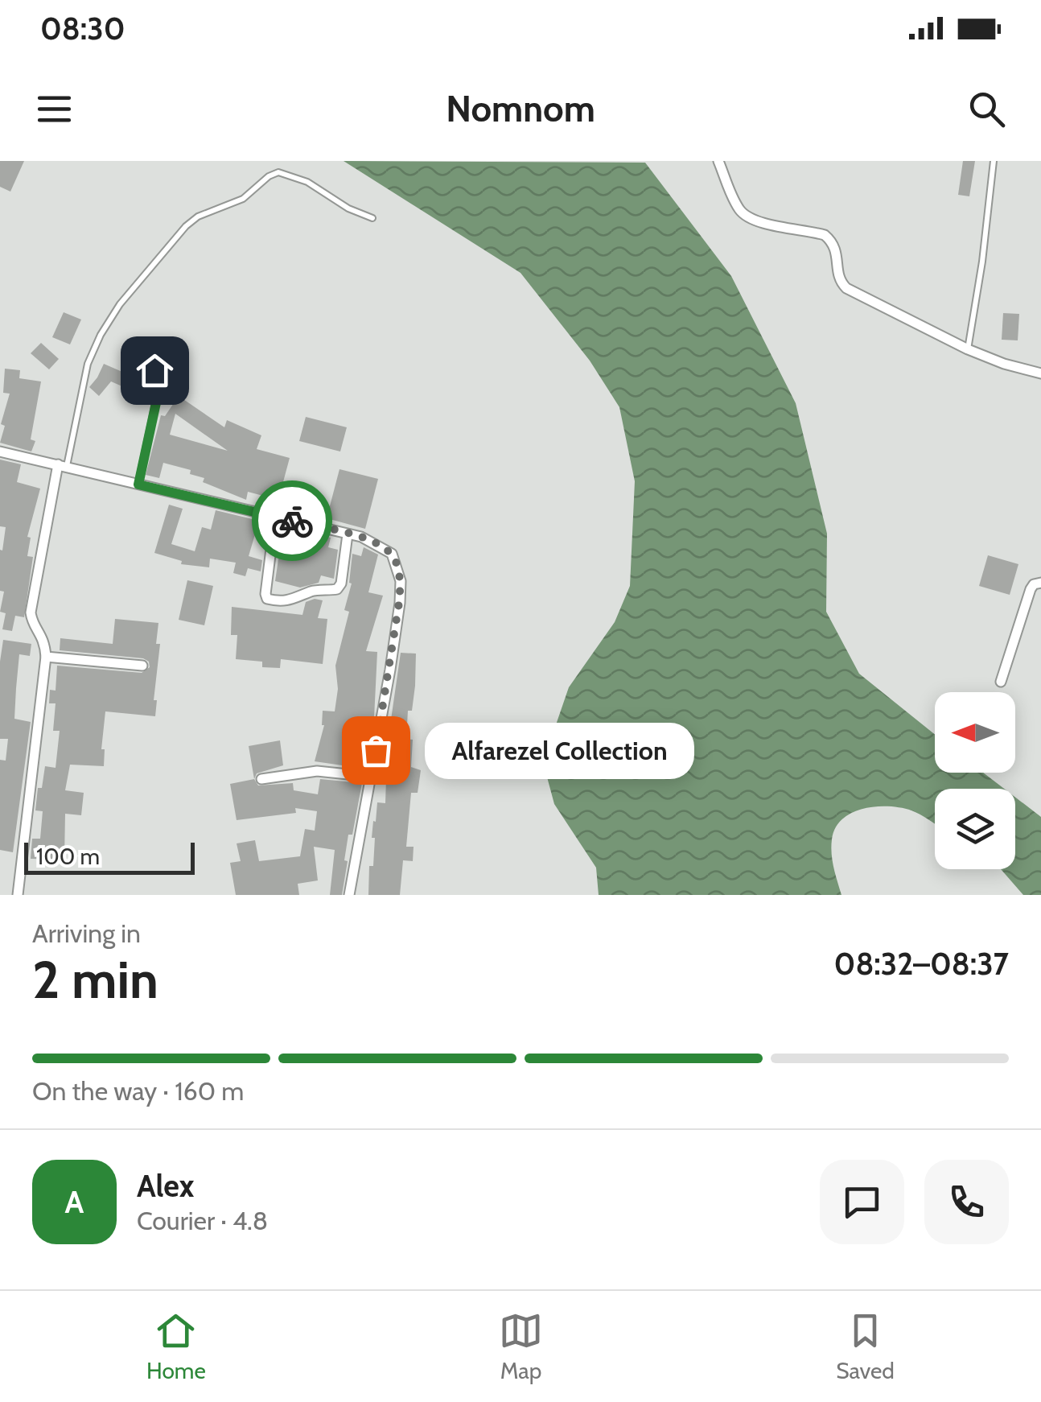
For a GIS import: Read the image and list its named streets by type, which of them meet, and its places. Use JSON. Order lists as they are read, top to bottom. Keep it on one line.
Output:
{"places":["Alfarezel Collection"],"scale_bar":"100 m","north":"left","page":{"status":"08:30","header":"Nomnom","bubble":"Alfarezel Collection","scale":"100 m","heading":["2 min","Arriving in","08:32–08:37"],"panel":["Alex","Courier · 4.8"],"bar":"On the way · 160 m","round":"A","tabs":["Home","Map","Saved"]}}
